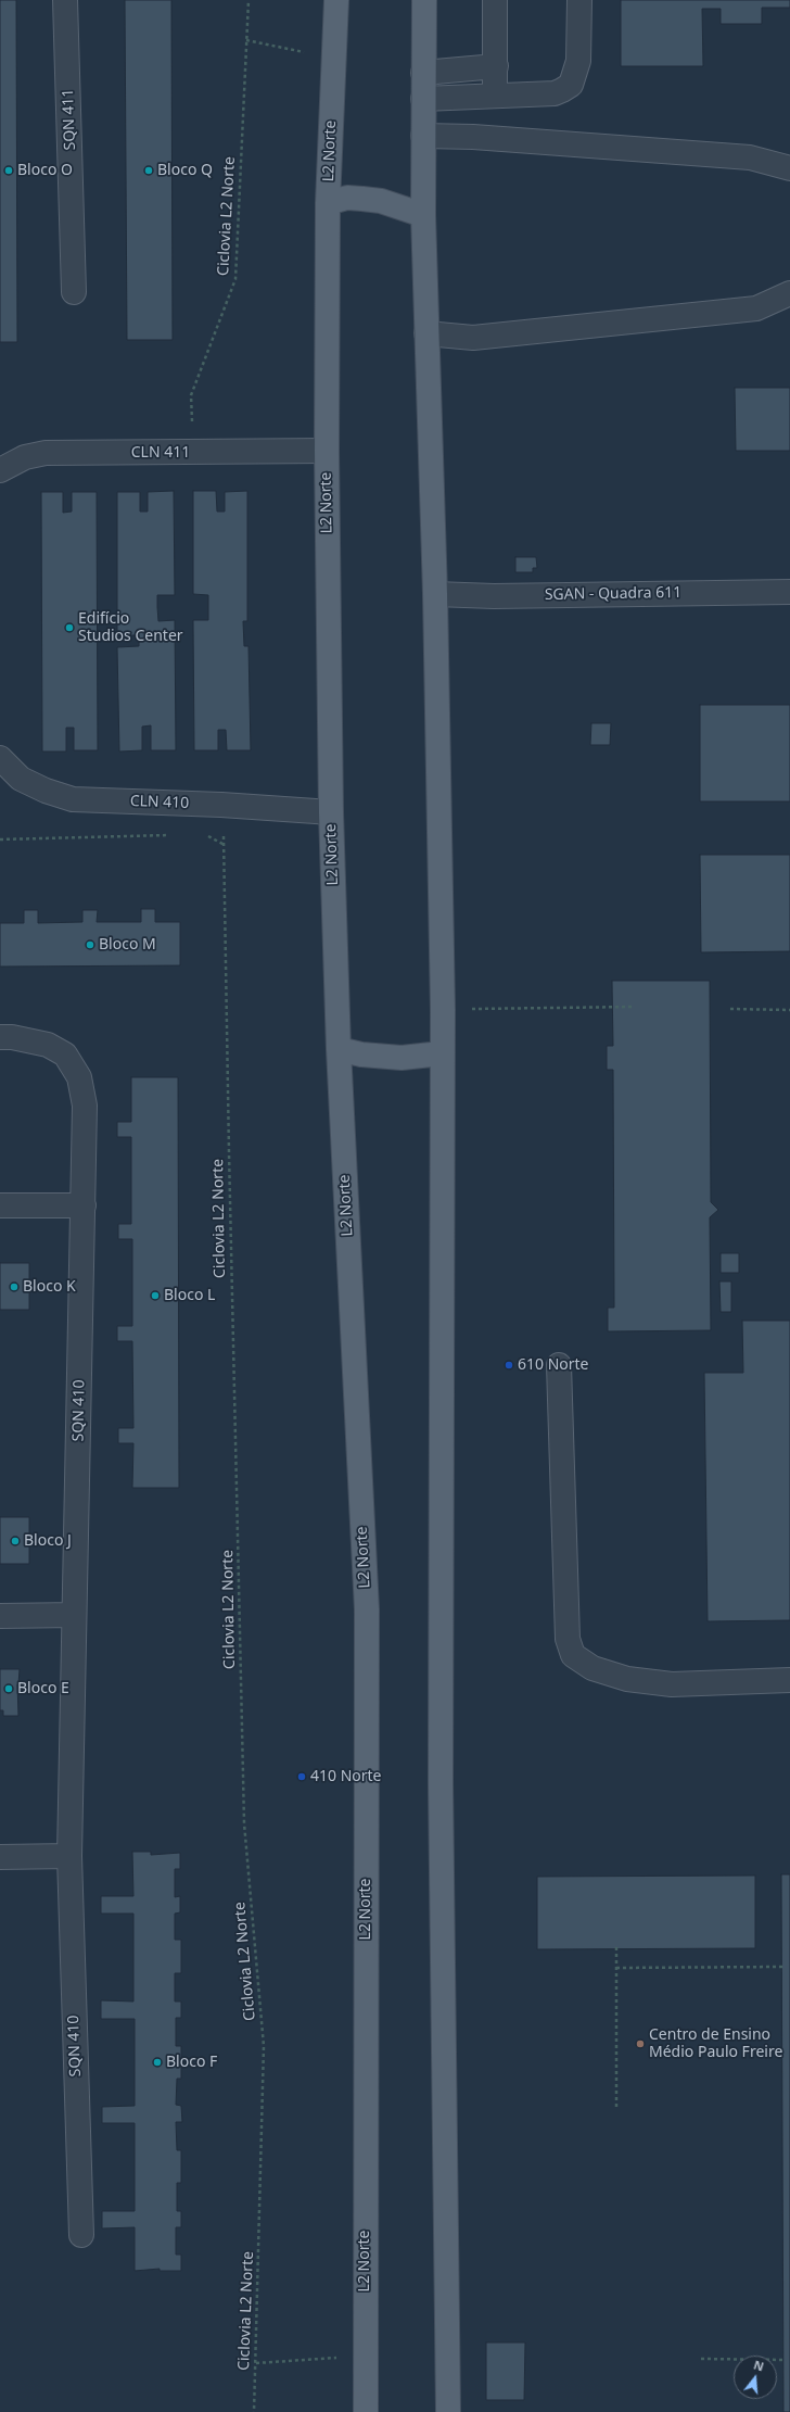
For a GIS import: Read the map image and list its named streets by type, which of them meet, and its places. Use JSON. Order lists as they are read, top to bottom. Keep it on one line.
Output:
{"streets":{"main road":["L2 Norte"],"street":["SQN 411","CLN 411","SGAN - Quadra 611","CLN 410","SQN 410"],"path":["Ciclovia L2 Norte"]},"crossings":[["L2 Norte","CLN 411"],["L2 Norte","CLN 410"],["Ciclovia L2 Norte","CLN 411"],["Ciclovia L2 Norte","CLN 410"]],"places":["Bloco O","Bloco Q","Edifício Studios Center","Bloco M","Bloco K","Bloco L","610 Norte","Bloco J","Bloco E","410 Norte","Centro de Ensino Médio Paulo Freire","Bloco F"],"north":"top"}
